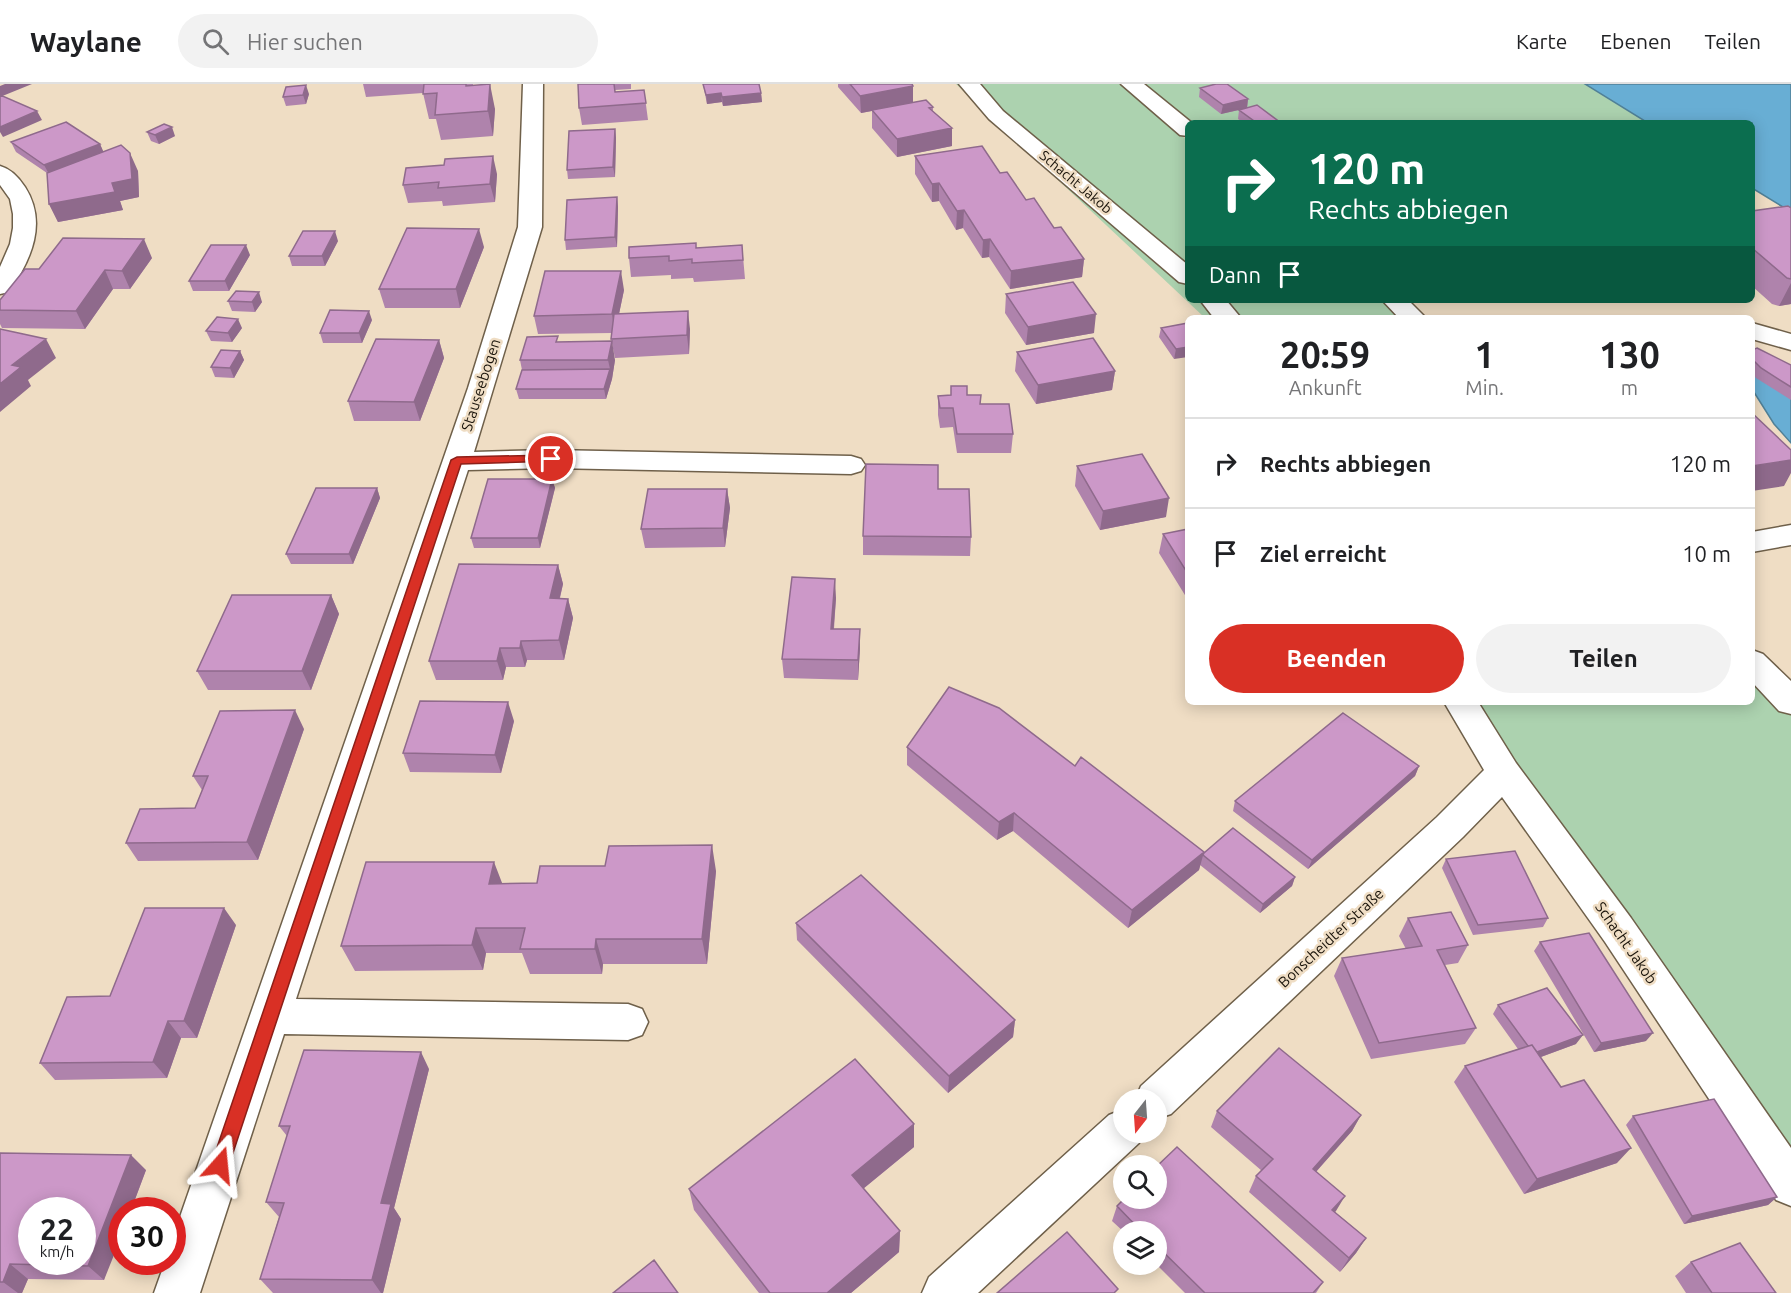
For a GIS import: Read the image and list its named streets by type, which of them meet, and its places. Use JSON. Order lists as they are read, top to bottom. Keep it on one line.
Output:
{"streets":{"street":["Schacht Jakob","Stauseebogen","Bonscheidter Straße"]},"crossings":[["Schacht Jakob","Bonscheidter Straße"]],"north":"bottom","page":{"header":"Waylane","search":"Hier suchen","nav":["Karte","Ebenen","Teilen"],"turn":["120 m","Rechts abbiegen"],"then":"Dann","eta":["20:59","Ankunft","1","Min.","130","m"],"list":[{"name":"Rechts abbiegen","value":"120 m"},{"name":"Ziel erreicht","value":"10 m"}],"buttons":["Beenden","Teilen"],"speed":"22 km/h","limit":"30"}}
